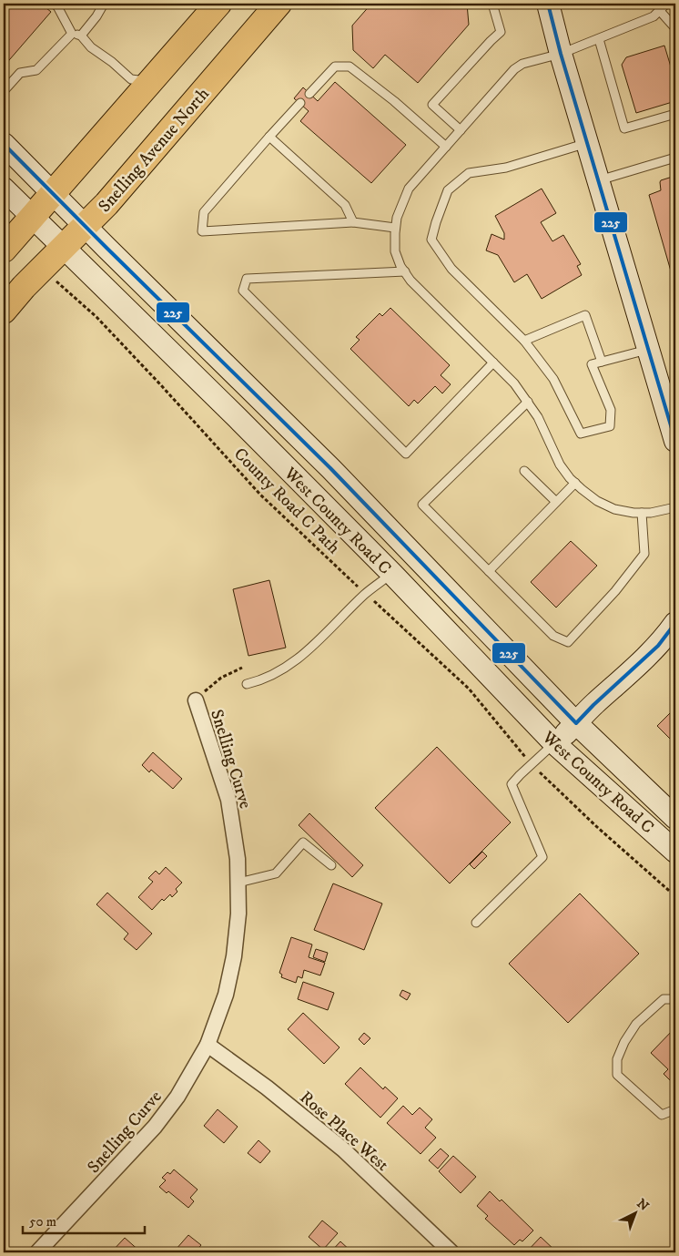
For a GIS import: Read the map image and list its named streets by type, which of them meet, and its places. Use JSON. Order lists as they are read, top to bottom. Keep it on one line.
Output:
{"streets":{"highway":["Snelling Avenue North"],"main road":["West County Road C"],"street":["Snelling Curve","Rose Place West"],"path":["County Road C Path"]},"crossings":[["Snelling Avenue North","County Road C Path"],["Snelling Avenue North","West County Road C"],["Snelling Curve","Rose Place West"]],"lines":["transit line 225"],"scale_bar":"50 m","north":"top right"}
